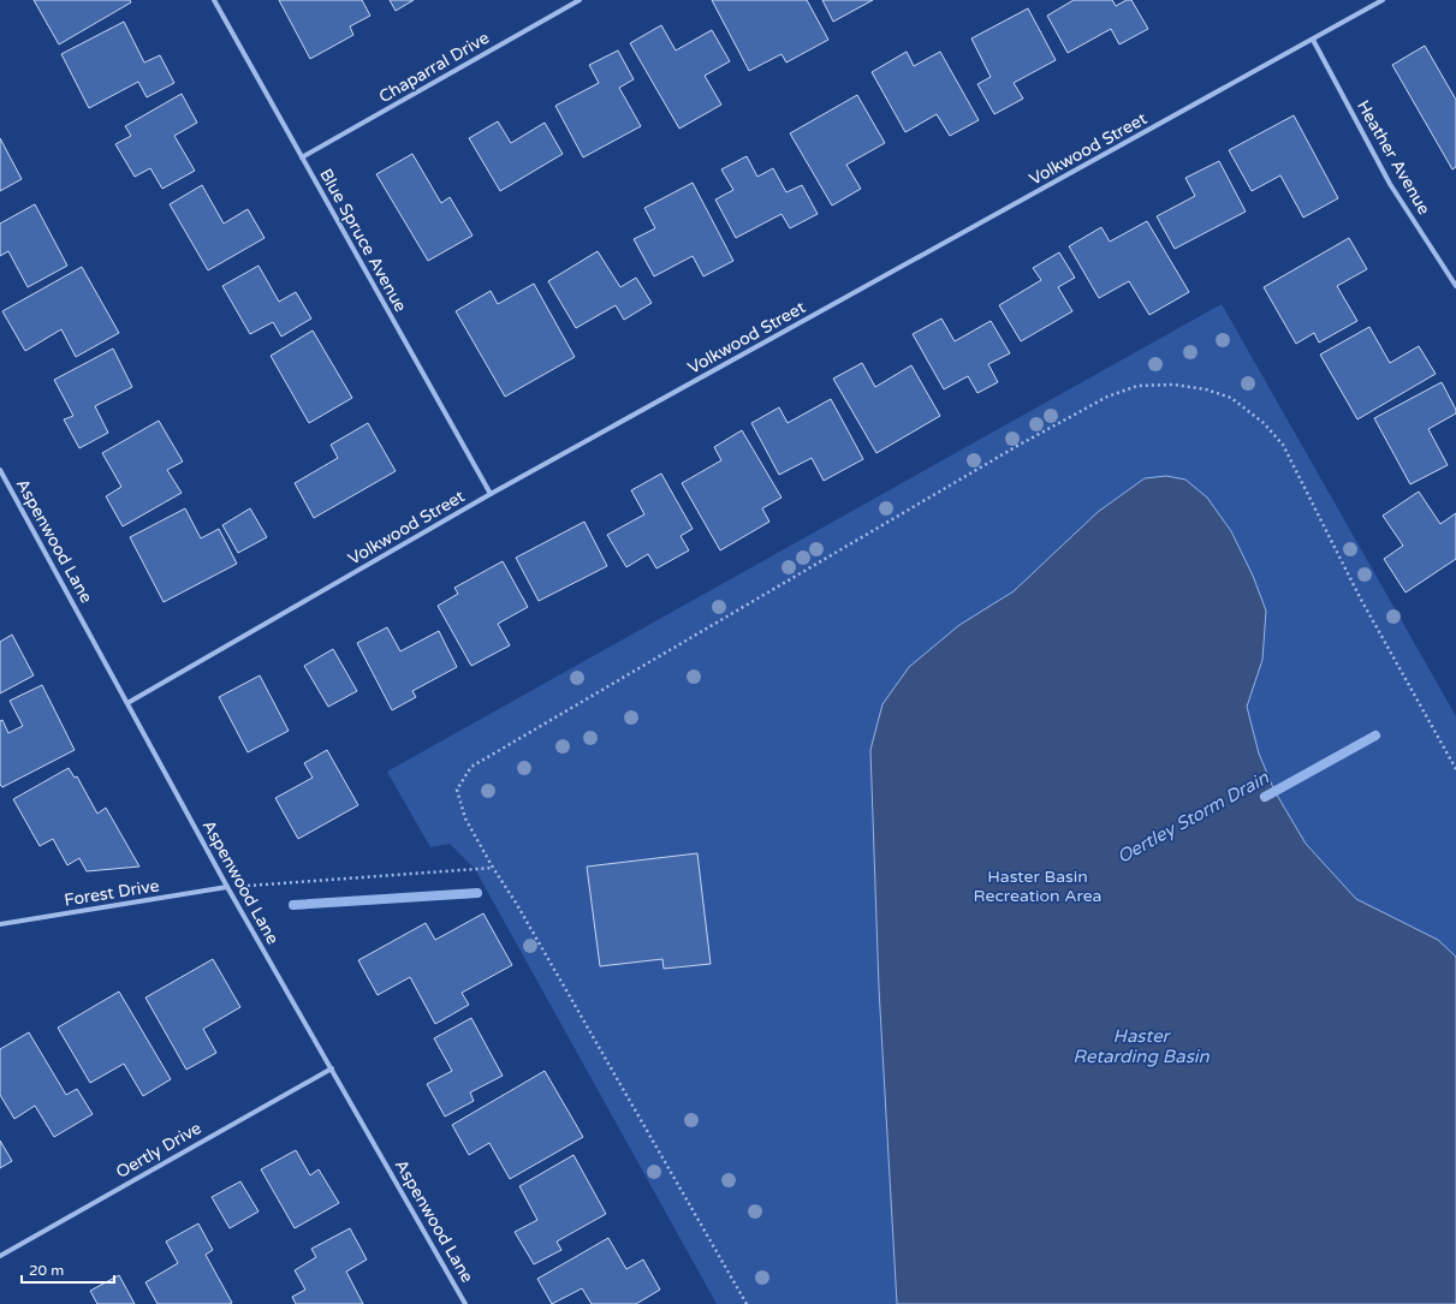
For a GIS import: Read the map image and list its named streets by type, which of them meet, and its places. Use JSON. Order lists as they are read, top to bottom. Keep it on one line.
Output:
{"streets":{"street":["Chaparral Drive","Volkwood Street","Heather Avenue","Blue Spruce Avenue","Aspenwood Lane","Forest Drive","Oertly Drive"]},"crossings":[["Chaparral Drive","Blue Spruce Avenue"],["Volkwood Street","Heather Avenue"],["Volkwood Street","Blue Spruce Avenue"],["Volkwood Street","Aspenwood Lane"],["Aspenwood Lane","Forest Drive"],["Aspenwood Lane","Oertly Drive"]],"water":["Oertley Storm Drain","Haster Retarding Basin"],"parks":["Haster Basin Recreation Area"],"scale_bar":"20 m"}
